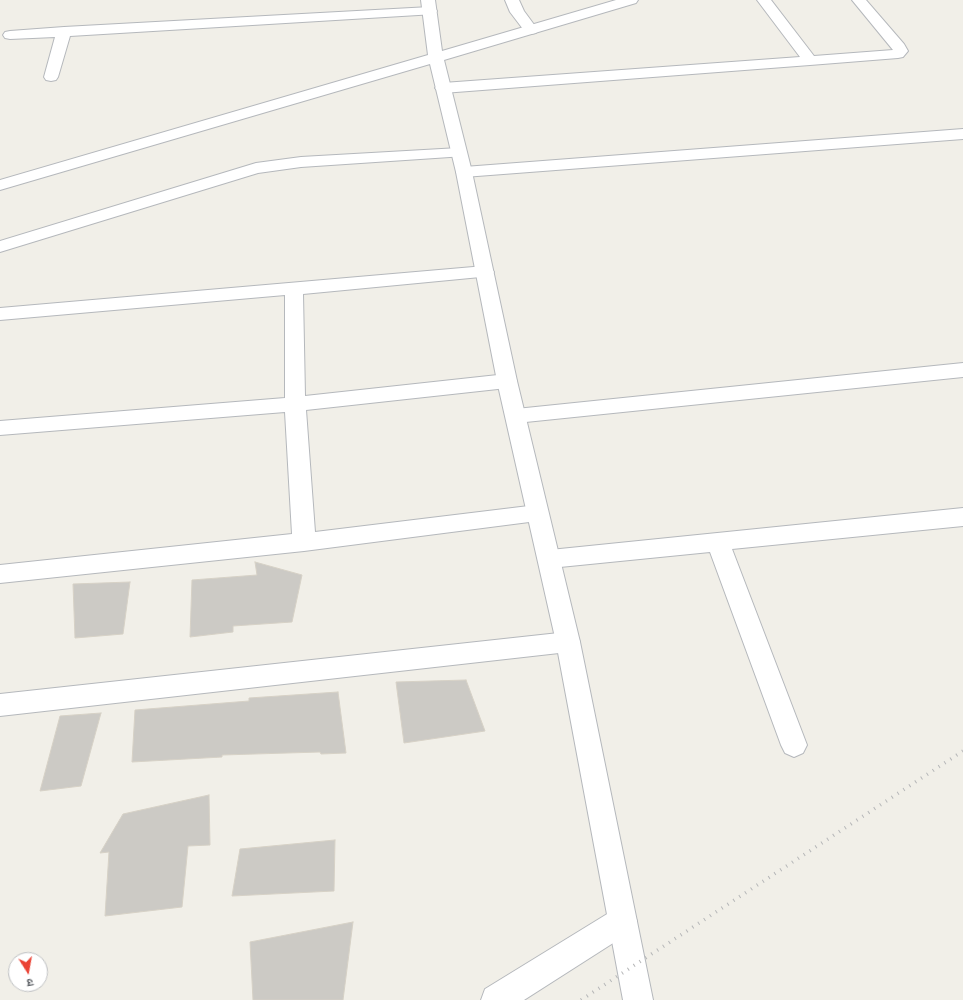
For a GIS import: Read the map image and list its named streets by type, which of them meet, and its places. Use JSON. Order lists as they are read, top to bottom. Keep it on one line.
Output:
{"north":"bottom"}
